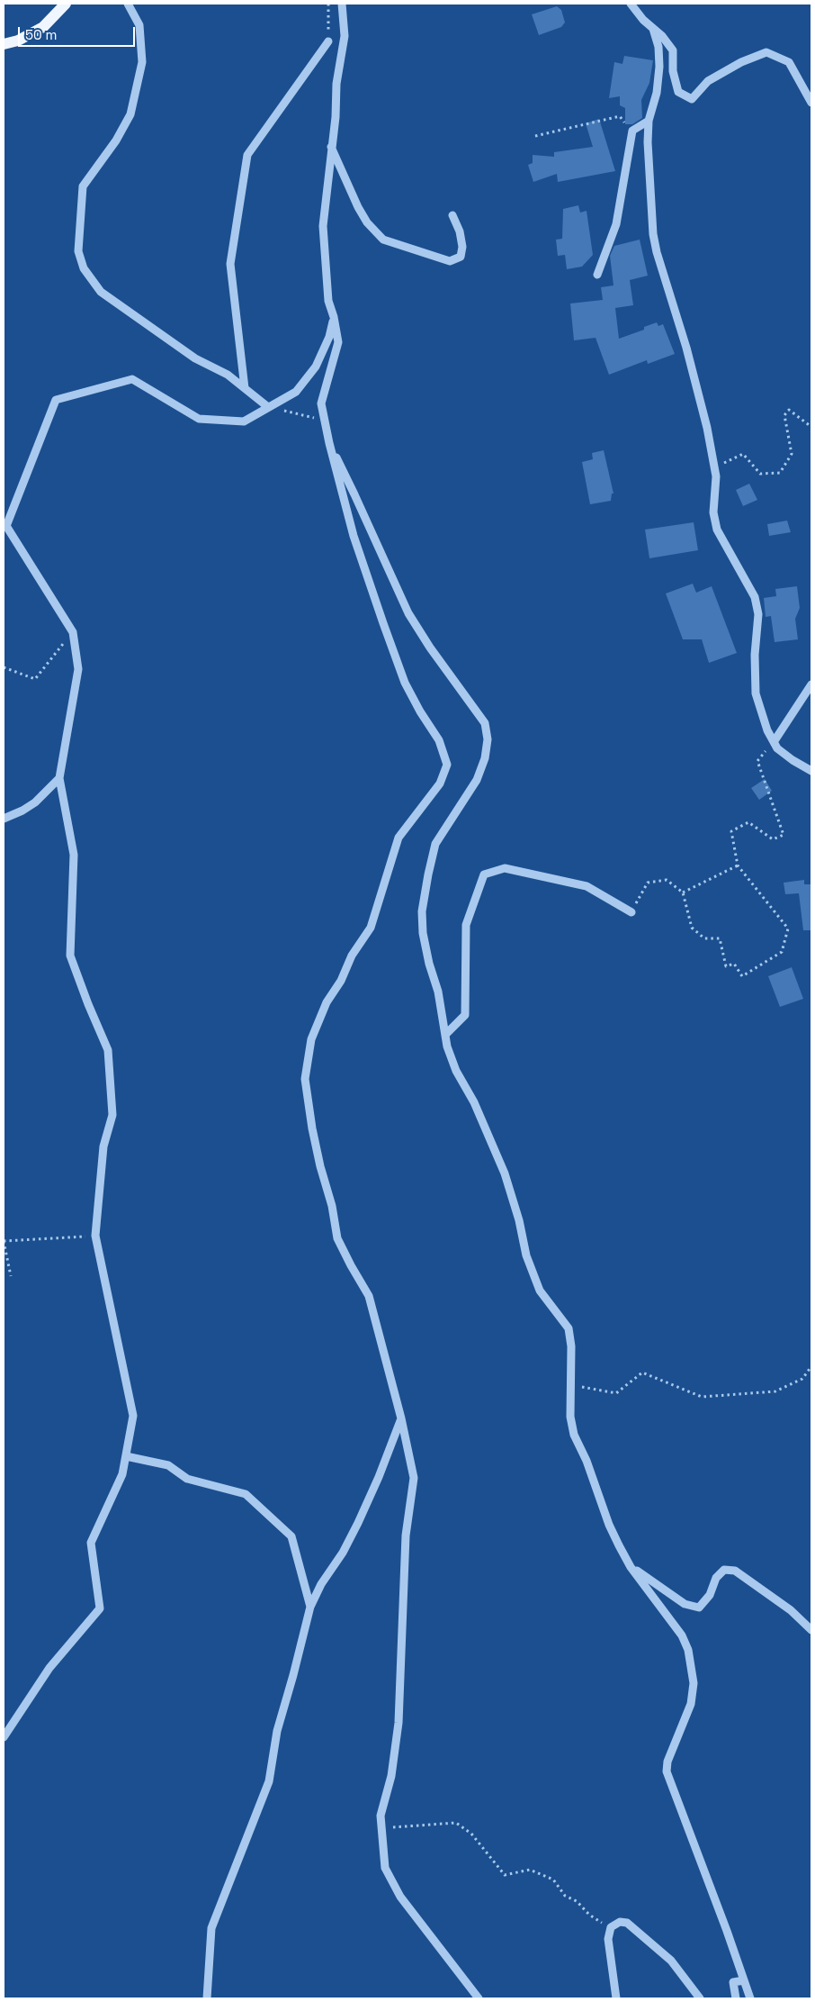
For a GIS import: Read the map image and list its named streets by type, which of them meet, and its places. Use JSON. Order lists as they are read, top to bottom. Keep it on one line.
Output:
{"scale_bar":"50 m"}
